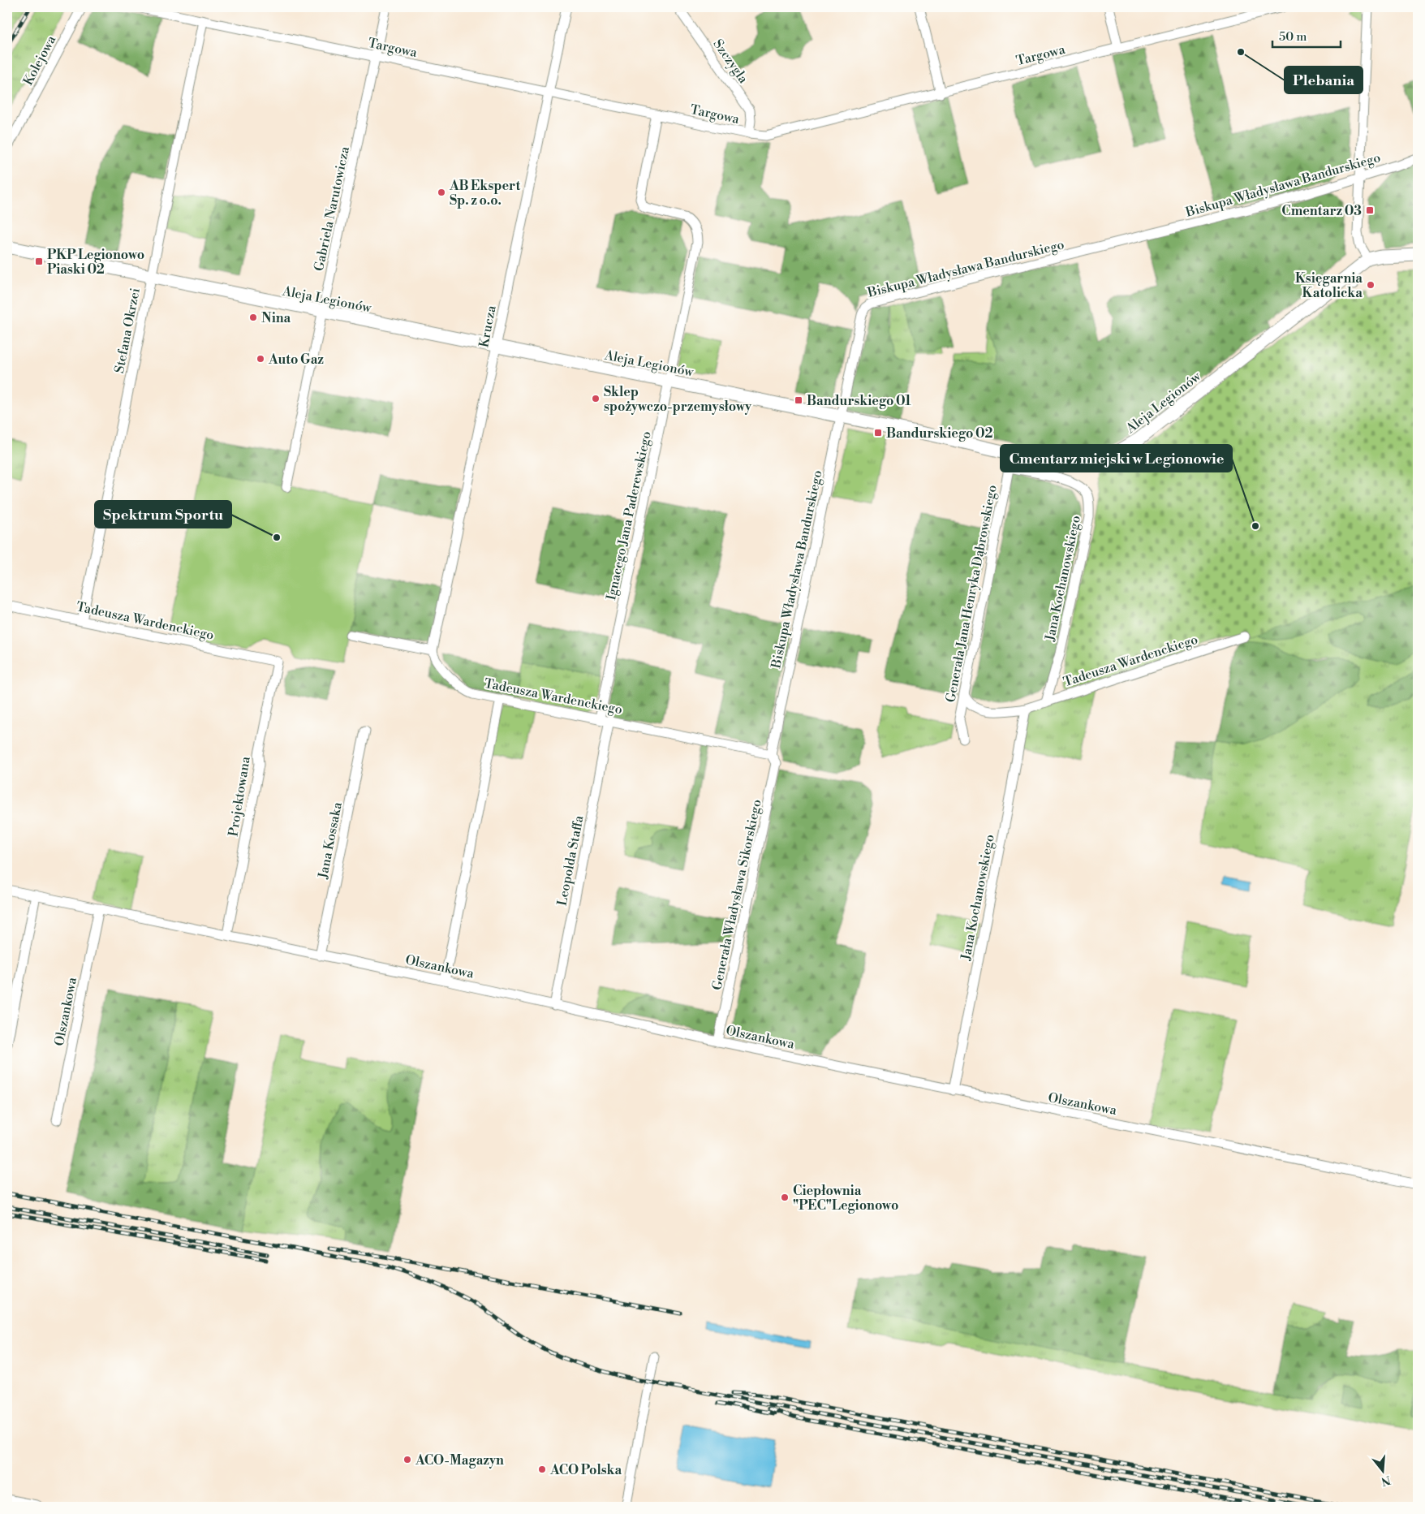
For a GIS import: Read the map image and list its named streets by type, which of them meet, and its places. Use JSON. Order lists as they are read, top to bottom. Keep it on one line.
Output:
{"streets":{"street":["Targowa","Kolejowa","Szczygla","Biskupa Władysława Bandurskiego","Gabriela Narutowicza","Aleja Legionów","Krucza","Stefana Okrzei","Ignacego Jana Paderewskiego","Jana Kochanowskiego","Generała Jana Henryka Dąbrowskiego","Tadeusza Wardenckiego","Projektowana","Jana Kossaka","Leopolda Staffa","Generała Władysława Sikorskiego","Olszankowa"]},"crossings":[["Targowa","Szczygla"],["Targowa","Gabriela Narutowicza"],["Targowa","Krucza"],["Targowa","Stefana Okrzei"],["Targowa","Ignacego Jana Paderewskiego"],["Biskupa Władysława Bandurskiego","Aleja Legionów"],["Biskupa Władysława Bandurskiego","Tadeusza Wardenckiego"],["Biskupa Władysława Bandurskiego","Generała Władysława Sikorskiego"],["Gabriela Narutowicza","Aleja Legionów"],["Aleja Legionów","Krucza"],["Aleja Legionów","Stefana Okrzei"],["Aleja Legionów","Ignacego Jana Paderewskiego"],["Aleja Legionów","Generała Jana Henryka Dąbrowskiego"],["Krucza","Tadeusza Wardenckiego"],["Stefana Okrzei","Tadeusza Wardenckiego"],["Ignacego Jana Paderewskiego","Tadeusza Wardenckiego"],["Jana Kochanowskiego","Generała Jana Henryka Dąbrowskiego"],["Jana Kochanowskiego","Tadeusza Wardenckiego"],["Jana Kochanowskiego","Olszankowa"],["Generała Jana Henryka Dąbrowskiego","Tadeusza Wardenckiego"],["Tadeusza Wardenckiego","Projektowana"],["Tadeusza Wardenckiego","Leopolda Staffa"],["Tadeusza Wardenckiego","Generała Władysława Sikorskiego"],["Projektowana","Olszankowa"],["Jana Kossaka","Olszankowa"],["Leopolda Staffa","Olszankowa"],["Generała Władysława Sikorskiego","Olszankowa"]],"places":{"other":["Plebania","AB Ekspert Sp. z o.o.","Księgarnia Katolicka","Nina","Auto Gaz","Sklep spożywczo-przemysłowy","Cmentarz miejski w Legionowie","Spektrum Sportu","Ciepłownia \"PEC\"Legionowo","ACO-Magazyn","ACO Polska"],"transit":["Cmentarz 03","PKP Legionowo Piaski 02","Bandurskiego 01","Bandurskiego 02"]},"scale_bar":"50 m","north":"bottom"}
